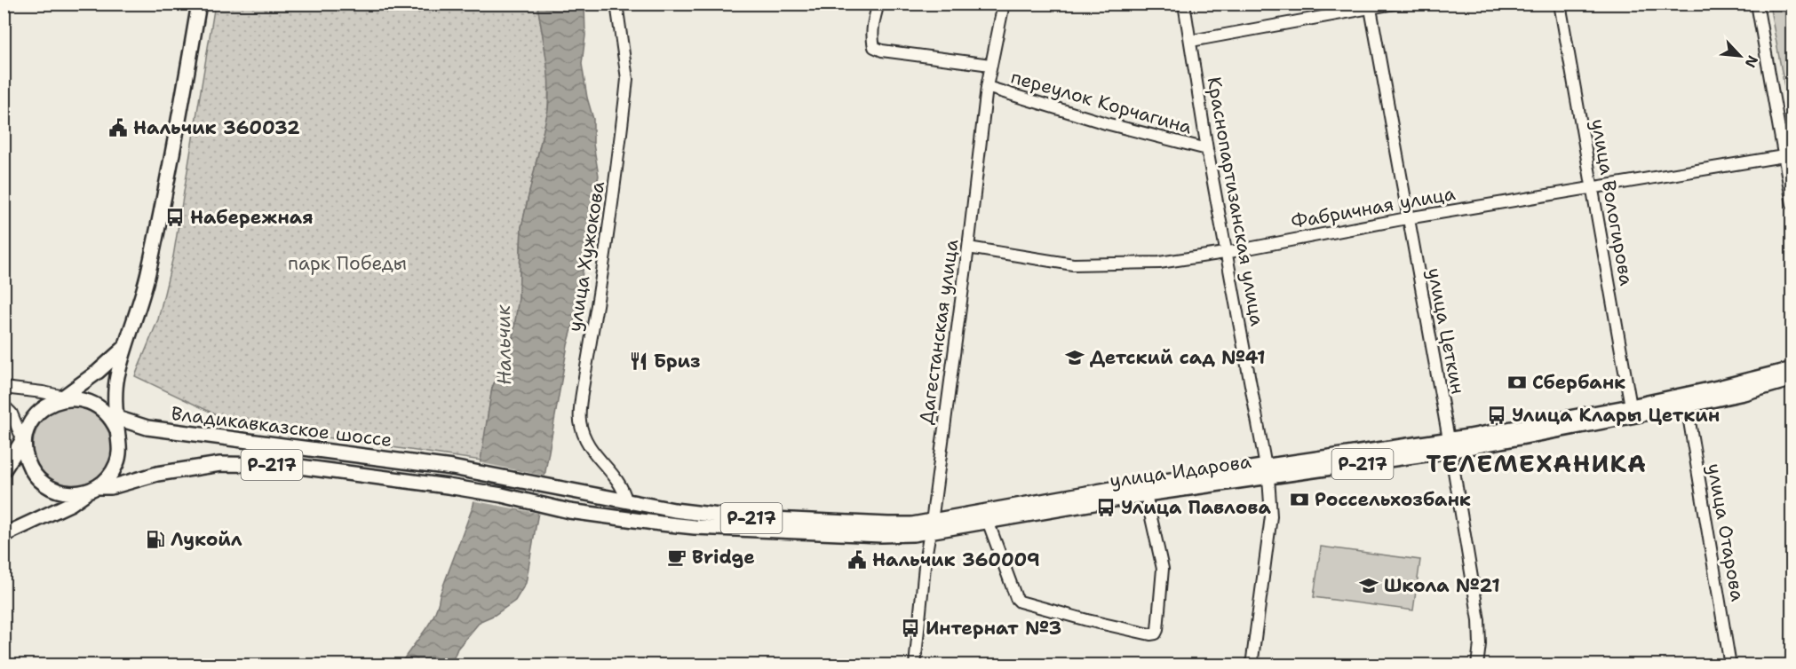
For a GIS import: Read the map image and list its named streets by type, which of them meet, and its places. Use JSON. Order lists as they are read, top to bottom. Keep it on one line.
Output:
{"streets":{"main road":["Владикавказское шоссе","Р-217","улица Идарова"],"street":["переулок Корчагина","Краснопартизанская улица","улица Вологирова","Фабричная улица","улица Хужокова","улица Цеткин","Дагестанская улица","улица Отарова"]},"crossings":[["переулок Корчагина","Краснопартизанская улица"],["переулок Корчагина","Дагестанская улица"],["Краснопартизанская улица","Фабричная улица"],["Краснопартизанская улица","улица Идарова"],["улица Вологирова","Фабричная улица"],["улица Вологирова","улица Идарова"],["Фабричная улица","улица Цеткин"],["Фабричная улица","Дагестанская улица"],["улица Хужокова","улица Идарова"],["улица Цеткин","улица Идарова"],["Дагестанская улица","улица Идарова"],["Владикавказское шоссе","Р-217"],["Владикавказское шоссе","улица Идарова"],["улица Идарова","улица Отарова"]],"districts":["ТЕЛЕМЕХАНИКА"],"water":["Нальчик"],"parks":["парк Победы"],"places":{"public building":["Нальчик 360032","Нальчик 360009"],"bus stop":["Набережная","Улица Клары Цеткин","Улица Павлова","Интернат №3"],"school or university":["Детский сад №41","Школа №21"],"restaurant":["Бриз"],"bank":["Сбербанк","Россельхозбанк"],"fuel station":["Лукойл"],"cafe":["Bridge"]},"north":"bottom right"}
